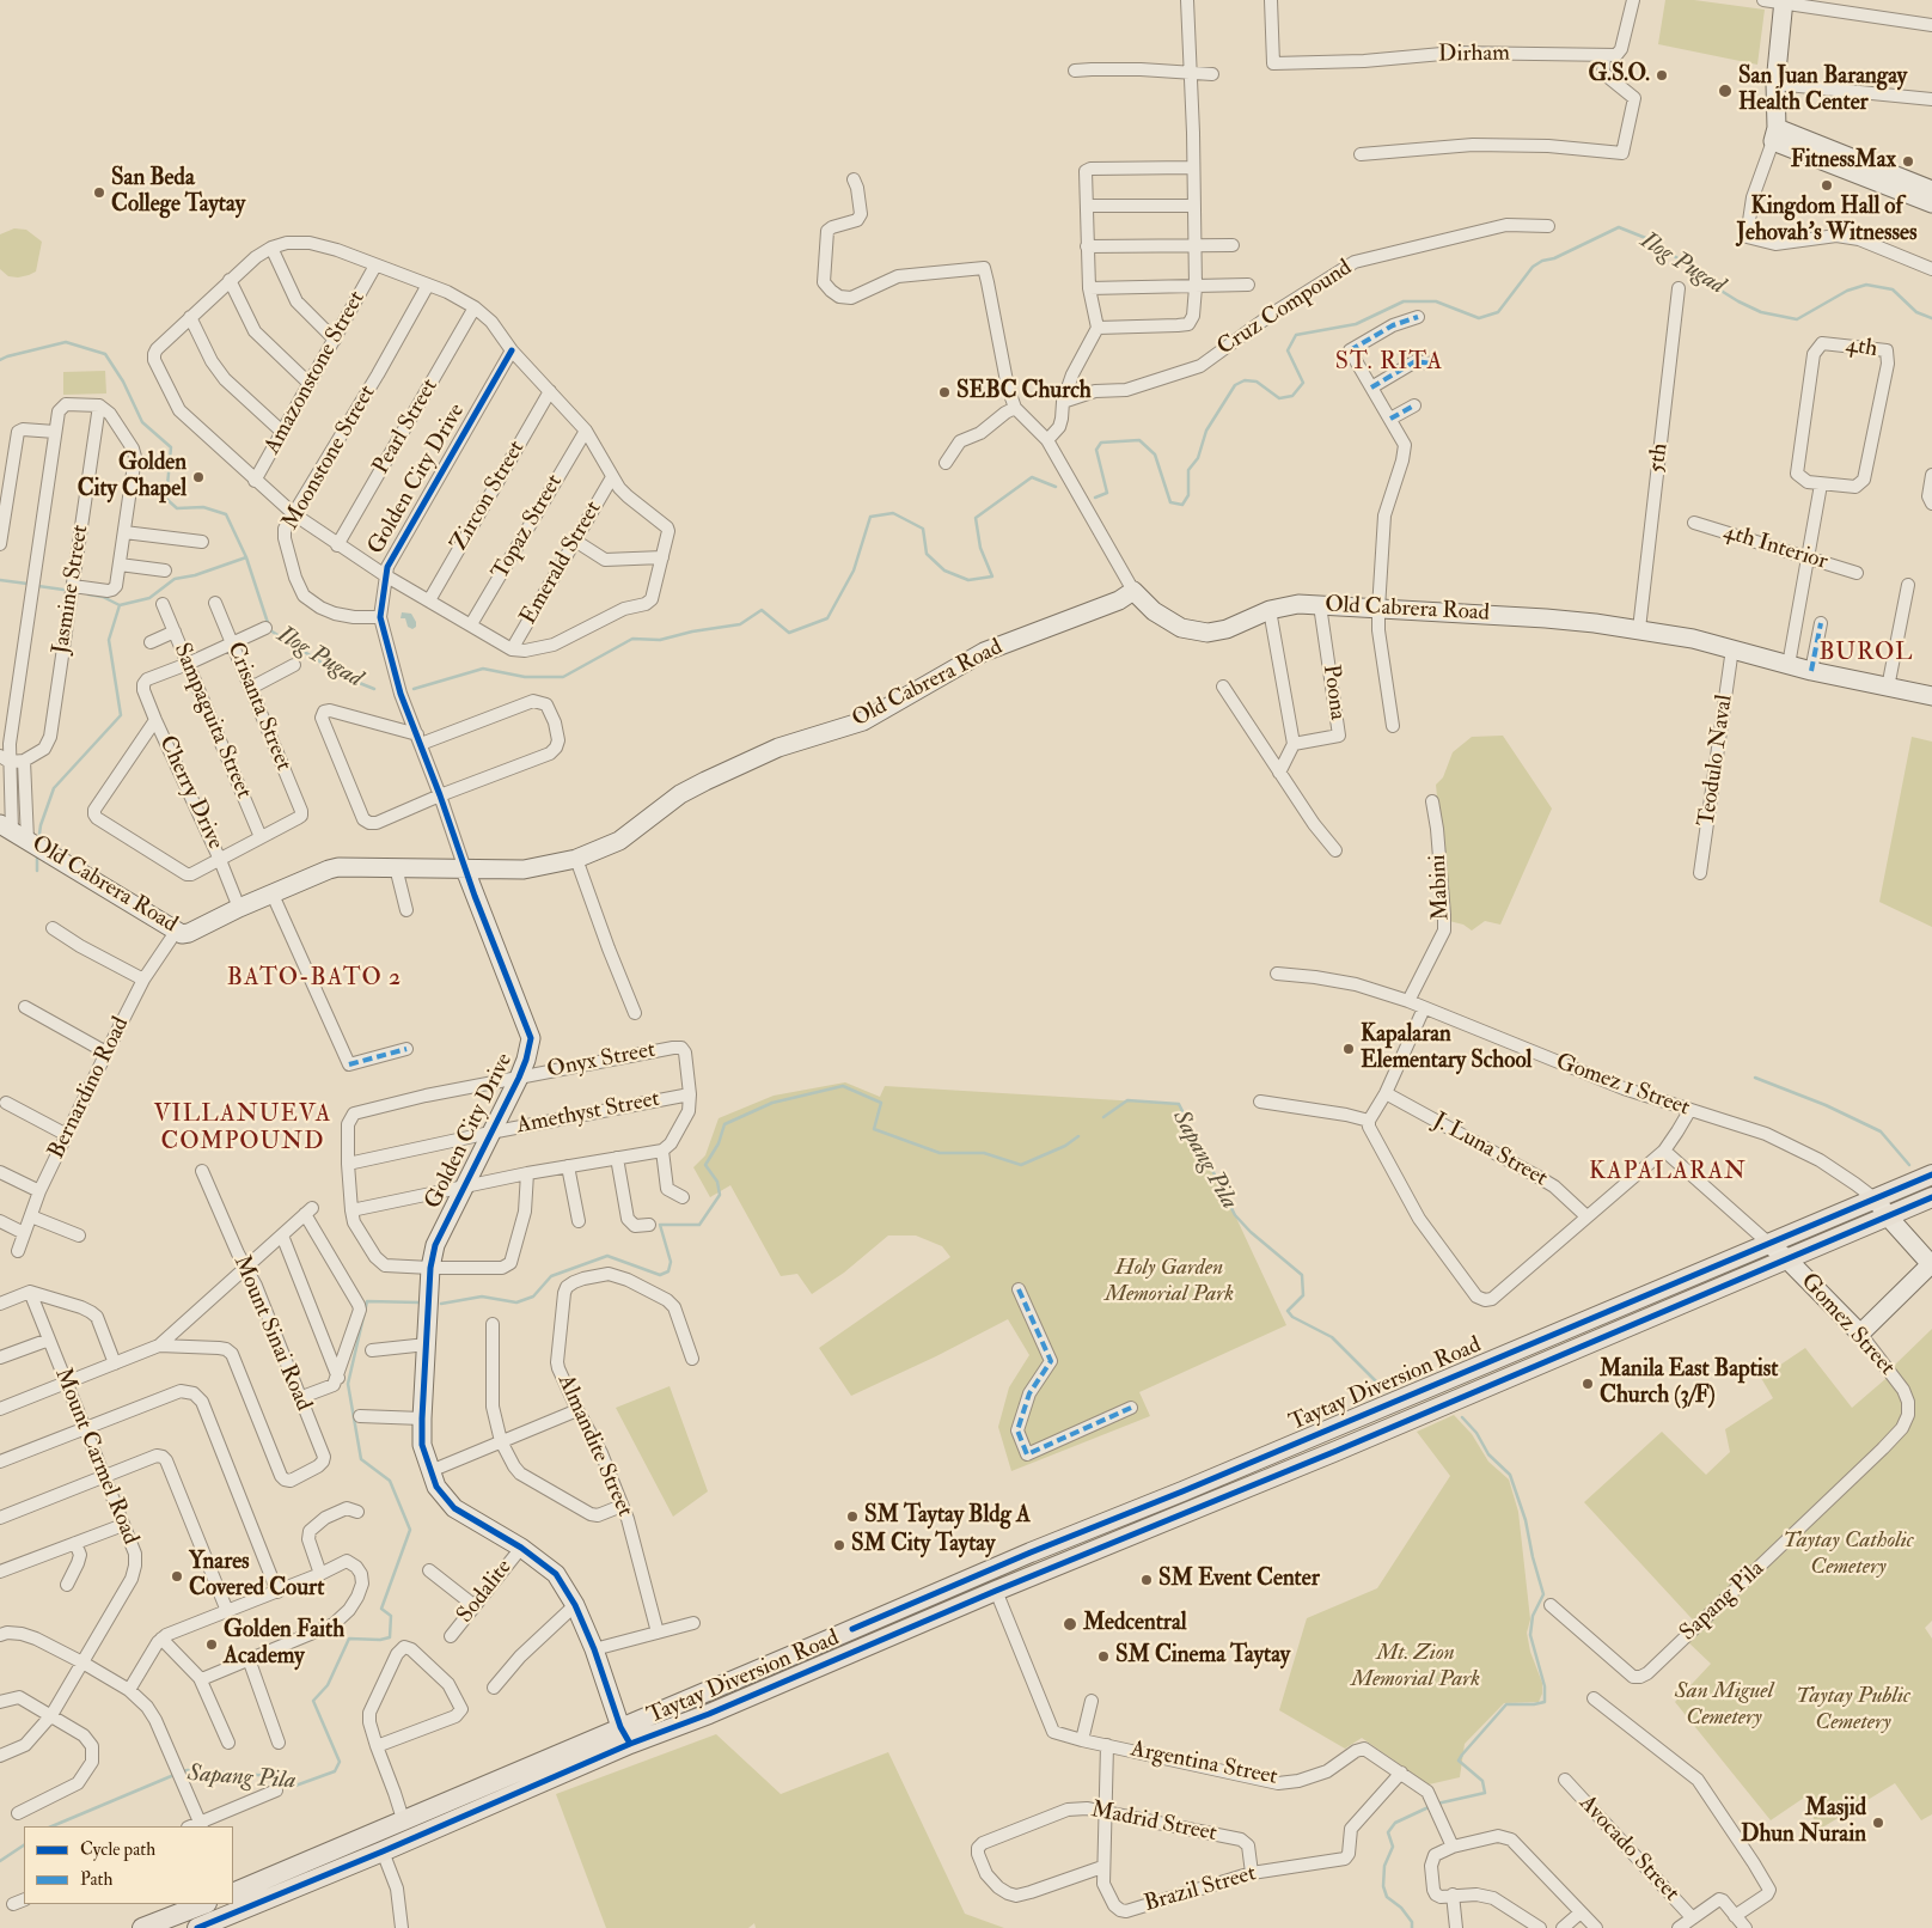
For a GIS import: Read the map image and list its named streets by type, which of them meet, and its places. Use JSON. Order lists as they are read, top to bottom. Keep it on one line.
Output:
{"streets":{"main road":["Taytay Diversion Road"],"street":["Dirham","Cruz Compound","4th","Amazonstone Street","Pearl Street","Moonstone Street","5th","Golden City Drive","Zircon Street","Topaz Street","4th Interior","Emerald Street","Jasmine Street","Old Cabrera Road","Poona","Crisanta Street","Sampaguita Street","Teodulo Naval","Cherry Drive","Mabini","Onyx Street","Gomez 1 Street","Bernardino Road","Amethyst Street","J. Luna Street","Gomez Street","Mount Sinai Road","Almandite Street","Mount Carmel Road","Sodalite","Sapang Pila","Argentina Street","Madrid Street","Avocado Street","Brazil Street"]},"crossings":[["Moonstone Street","Golden City Drive"],["5th","Old Cabrera Road"],["Golden City Drive","Old Cabrera Road"],["Golden City Drive","Onyx Street"],["Golden City Drive","Amethyst Street"],["Golden City Drive","Taytay Diversion Road"],["Golden City Drive","Sodalite"],["Old Cabrera Road","Poona"],["Old Cabrera Road","Teodulo Naval"],["Old Cabrera Road","Cherry Drive"],["Old Cabrera Road","Bernardino Road"],["Crisanta Street","Sampaguita Street"],["Sampaguita Street","Cherry Drive"],["Mabini","Gomez 1 Street"],["Onyx Street","Amethyst Street"],["Gomez 1 Street","Taytay Diversion Road"],["Gomez Street","Taytay Diversion Road"],["Gomez Street","Sapang Pila"],["Taytay Diversion Road","Argentina Street"],["Argentina Street","Brazil Street"],["Madrid Street","Brazil Street"]],"districts":["ST. RITA","BUROL","BATO-BATO 2","VILLANUEVA COMPOUND","KAPALARAN"],"water":["Ilog Pugad","Sapang Pila"],"parks":["Holy Garden Memorial Park","Taytay Catholic Cemetery","Mt. Zion Memorial Park","San Miguel Cemetery","Taytay Public Cemetery"],"places":["G.S.O.","San Juan Barangay Health Center","FitnessMax","Kingdom Hall of Jehovah's Witnesses","San Beda College Taytay","SEBC Church","Golden City Chapel","Kapalaran Elementary School","Manila East Baptist Church (3/F)","SM Taytay Bldg A","SM City Taytay","Ynares Covered Court","SM Event Center","Medcentral","Golden Faith Academy","SM Cinema Taytay","Masjid Dhun Nurain"],"legend":["Cycle path","Path"]}
